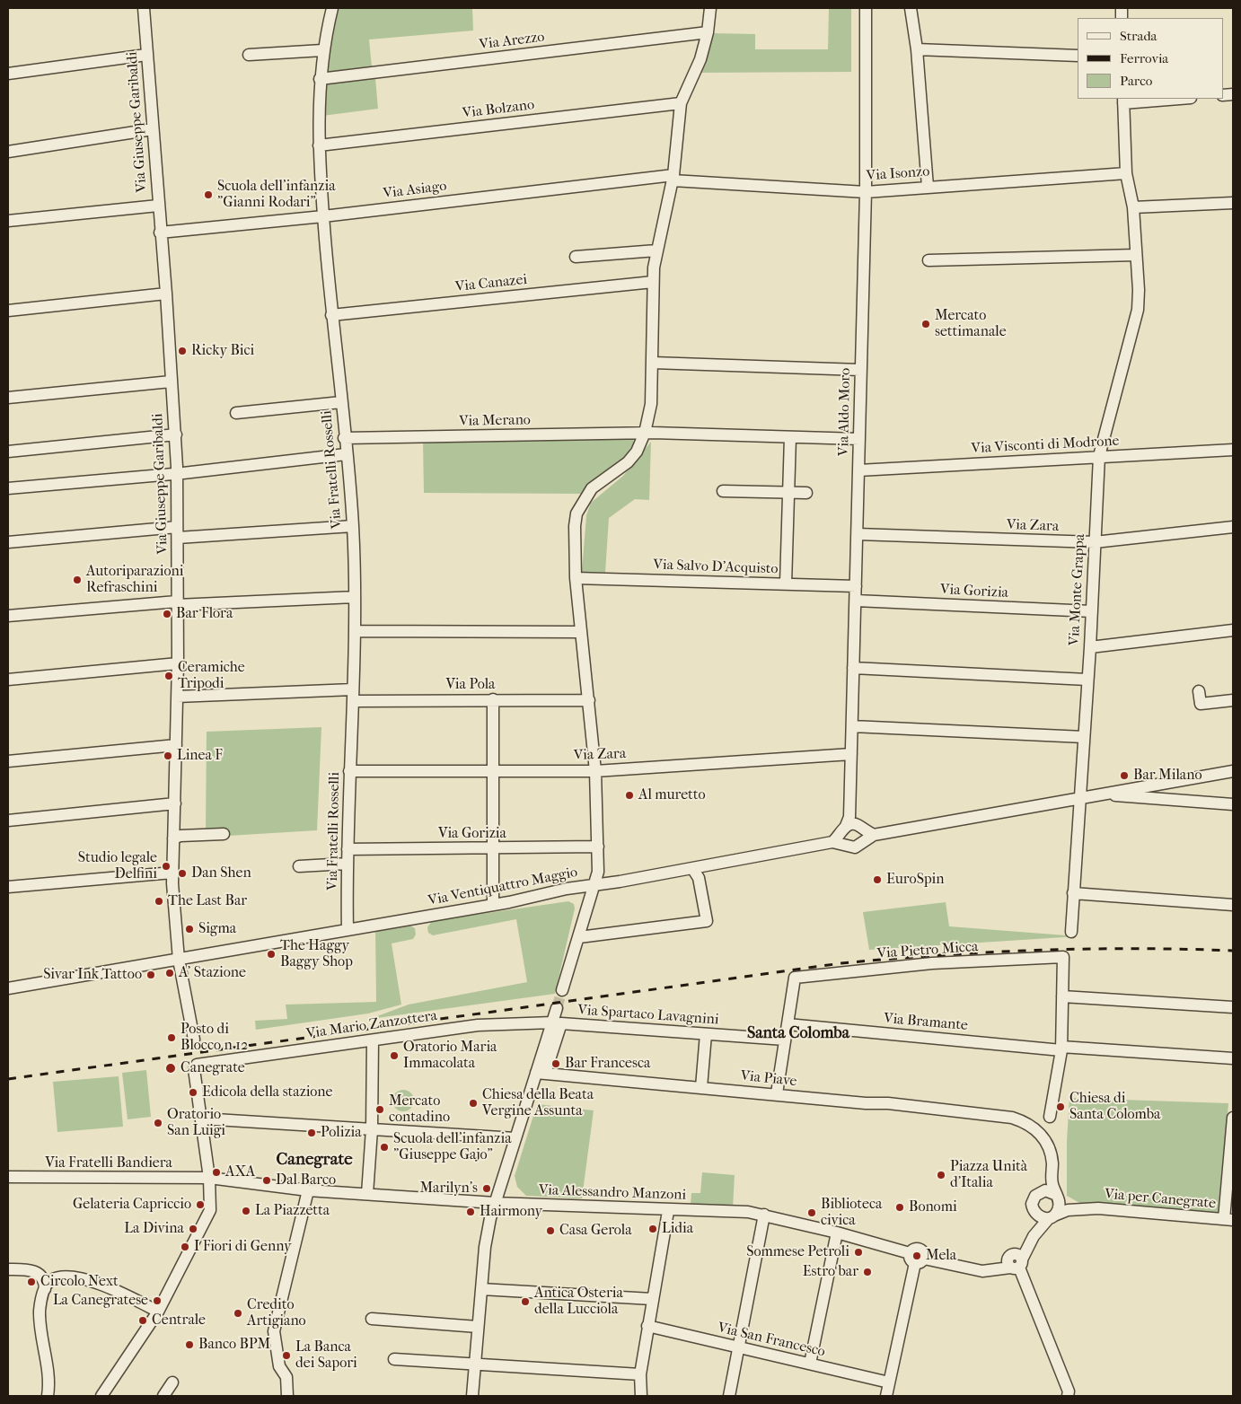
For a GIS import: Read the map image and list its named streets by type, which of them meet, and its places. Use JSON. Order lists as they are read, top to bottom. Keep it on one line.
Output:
{"streets":{"street":["Via Arezzo","Via Bolzano","Via Giuseppe Garibaldi","Via Isonzo","Via Asiago","Via Canazei","Via Aldo Moro","Via Merano","Via Visconti di Modrone","Via Fratelli Rosselli","Via Zara","Via Salvo D'Acquisto","Via Monte Grappa","Via Gorizia","Via Pola","Via Ventiquattro Maggio","Via Pietro Micca","Via Spartaco Lavagnini","Via Bramante","Via Mario Zanzottera","Via Piave","Via Fratelli Bandiera","Via Alessandro Manzoni","Via per Canegrate","Via San Francesco"]},"crossings":[["Via Arezzo","Via Fratelli Rosselli"],["Via Bolzano","Via Fratelli Rosselli"],["Via Giuseppe Garibaldi","Via Asiago"],["Via Giuseppe Garibaldi","Via Pola"],["Via Giuseppe Garibaldi","Via Ventiquattro Maggio"],["Via Isonzo","Via Asiago"],["Via Isonzo","Via Aldo Moro"],["Via Isonzo","Via Monte Grappa"],["Via Asiago","Via Fratelli Rosselli"],["Via Canazei","Via Fratelli Rosselli"],["Via Aldo Moro","Via Merano"],["Via Aldo Moro","Via Visconti di Modrone"],["Via Aldo Moro","Via Zara"],["Via Aldo Moro","Via Salvo D'Acquisto"],["Via Aldo Moro","Via Gorizia"],["Via Merano","Via Fratelli Rosselli"],["Via Visconti di Modrone","Via Monte Grappa"],["Via Fratelli Rosselli","Via Zara"],["Via Fratelli Rosselli","Via Gorizia"],["Via Fratelli Rosselli","Via Pola"],["Via Fratelli Rosselli","Via Ventiquattro Maggio"],["Via Zara","Via Monte Grappa"],["Via Monte Grappa","Via Gorizia"],["Via Monte Grappa","Via Ventiquattro Maggio"],["Via Pietro Micca","Via Bramante"],["Via Spartaco Lavagnini","Via Piave"],["Via Piave","Via per Canegrate"],["Via Fratelli Bandiera","Via Alessandro Manzoni"]],"districts":["Santa Colomba","Canegrate"],"places":["Scuola dell'infanzia \"Gianni Rodari\"","Mercato settimanale","Ricky Bici","Autoriparazioni Refraschini","Bar Flora","Ceramiche Tripodi","Linea F","Bar Milano","Al muretto","Studio legale Delfini","Dan Shen","EuroSpin","The Last Bar","Sigma","The Haggy Baggy Shop","A' Stazione","Sivar Ink Tattoo","Posto di Blocco n 12","Oratorio Maria Immacolata","Bar Francesca","Canegrate","Edicola della stazione","Chiesa della Beata Vergine Assunta","Chiesa di Santa Colomba","Mercato contadino","Oratorio San Luigi","Polizia","Scuola dell'infanzia \"Giuseppe Gajo\"","AXA","Piazza Unità d'Italia","Dal Barco","Marilyn's","Gelateria Capriccio","Bonomi","La Piazzetta","Hairmony","Biblioteca civica","La Divina","Lidia","Casa Gerola","I Fiori di Genny","Sommese Petroli","Mela","Estro bar","Circolo Next","La Canegratese","Antica Osteria della Lucciola","Credito Artigiano","Centrale","Banco BPM","La Banca dei Sapori"],"legend":["Strada","Ferrovia","Parco"]}
